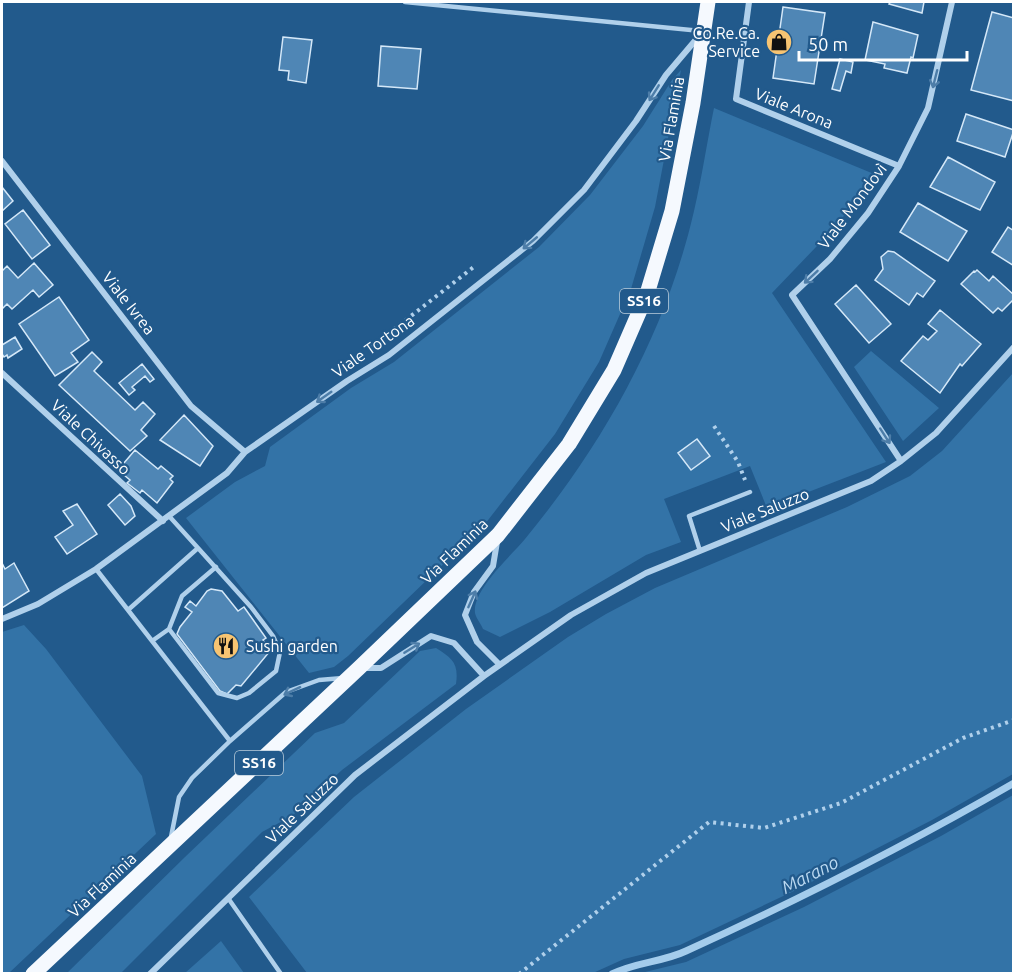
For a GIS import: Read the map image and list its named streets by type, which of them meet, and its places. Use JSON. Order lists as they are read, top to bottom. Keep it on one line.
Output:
{"streets":{"main road":["Via Flaminia","SS16"],"street":["Viale Arona","Viale Mondovì","Viale Ivrea","Viale Tortona","Viale Chivasso","Viale Saluzzo"]},"crossings":[["Viale Arona","Viale Mondovì"],["Via Flaminia","Viale Tortona"],["Viale Mondovì","Viale Saluzzo"],["Viale Ivrea","Viale Tortona"],["Viale Tortona","Viale Chivasso"]],"one_way":["Viale Mondovì","Viale Tortona"],"water":["Marano"],"places":{"shop":["Co.Re.Ca. Service"],"restaurant":["Sushi garden"]},"scale_bar":"50 m"}
